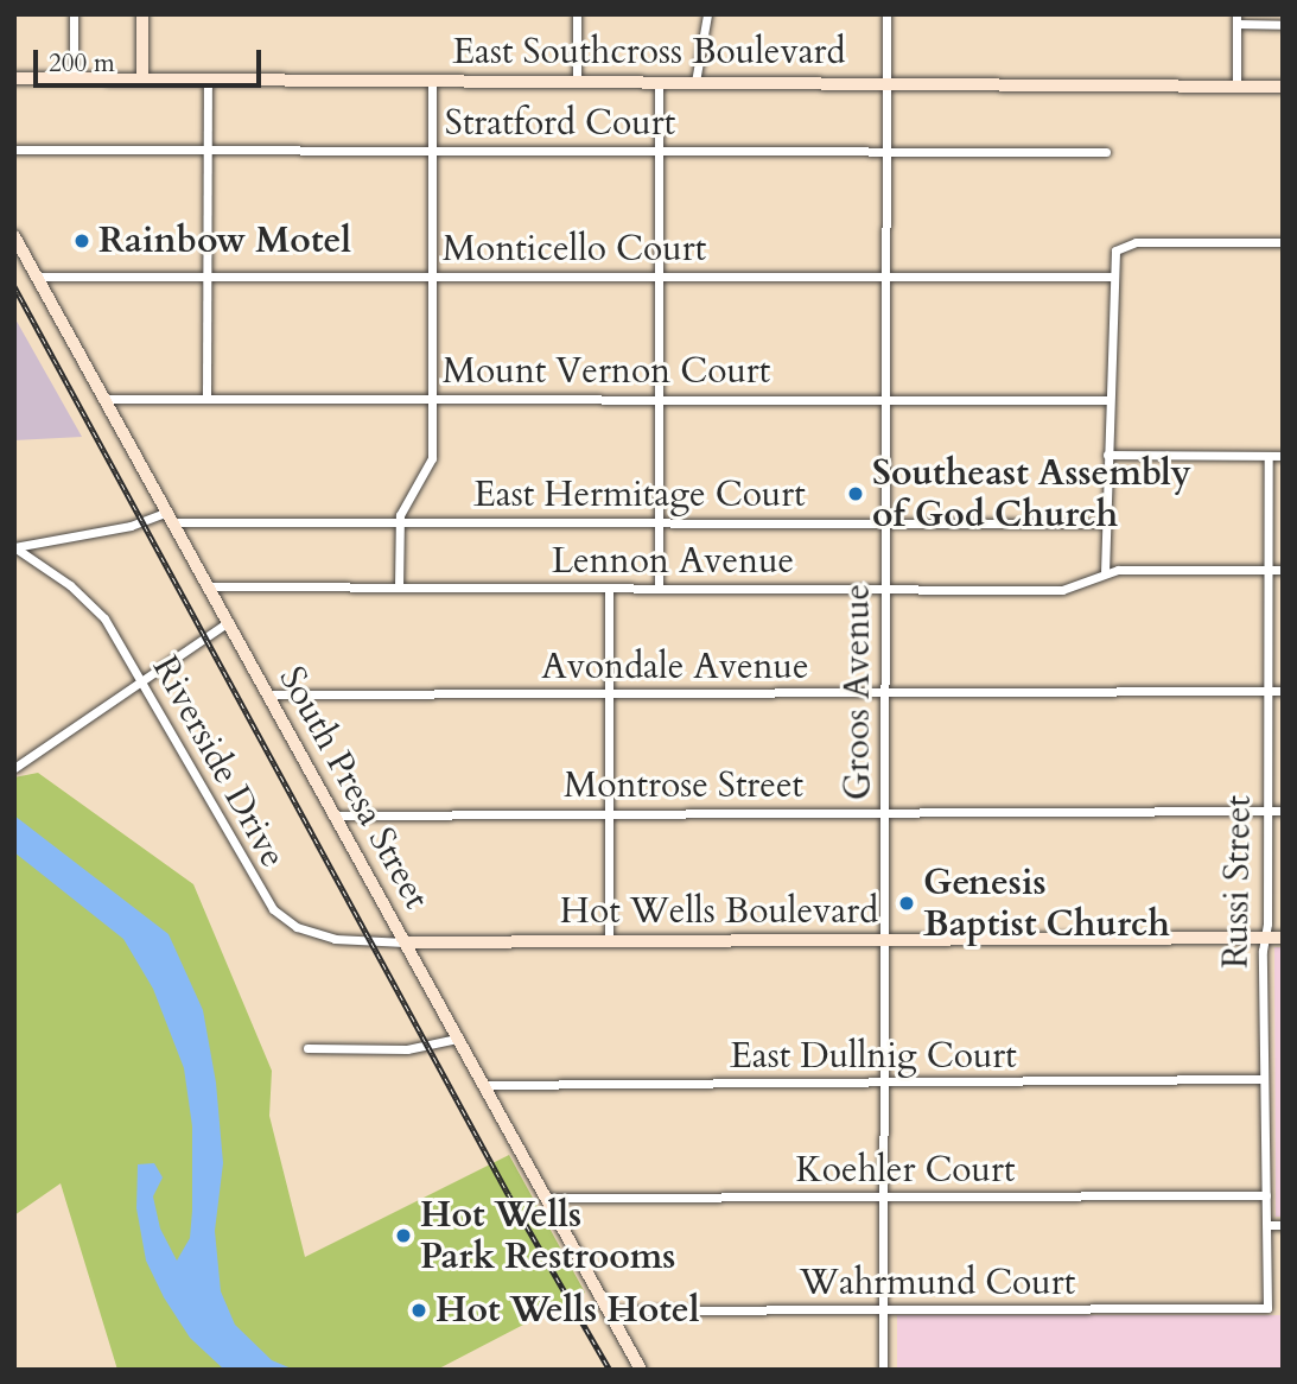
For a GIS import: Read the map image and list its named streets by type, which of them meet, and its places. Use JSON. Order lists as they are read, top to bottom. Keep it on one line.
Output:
{"streets":{"main road":["East Southcross Boulevard","South Presa Street","Hot Wells Boulevard"],"street":["Stratford Court","Monticello Court","Mount Vernon Court","East Hermitage Court","Lennon Avenue","Avondale Avenue","Groos Avenue","Riverside Drive","Montrose Street","Russi Street","East Dullnig Court","Koehler Court","Wahrmund Court"]},"crossings":[["East Southcross Boulevard","Groos Avenue"],["Stratford Court","Groos Avenue"],["Monticello Court","Groos Avenue"],["Monticello Court","South Presa Street"],["Mount Vernon Court","Groos Avenue"],["Mount Vernon Court","South Presa Street"],["East Hermitage Court","Groos Avenue"],["East Hermitage Court","South Presa Street"],["Lennon Avenue","Groos Avenue"],["Lennon Avenue","South Presa Street"],["Lennon Avenue","Russi Street"],["Avondale Avenue","Groos Avenue"],["Avondale Avenue","South Presa Street"],["Avondale Avenue","Russi Street"],["Groos Avenue","Montrose Street"],["Groos Avenue","Hot Wells Boulevard"],["Groos Avenue","East Dullnig Court"],["Groos Avenue","Koehler Court"],["Groos Avenue","Wahrmund Court"],["Riverside Drive","South Presa Street"],["Riverside Drive","Hot Wells Boulevard"],["Montrose Street","South Presa Street"],["Montrose Street","Russi Street"],["South Presa Street","Hot Wells Boulevard"],["South Presa Street","East Dullnig Court"],["South Presa Street","Koehler Court"],["South Presa Street","Wahrmund Court"],["Russi Street","Hot Wells Boulevard"],["Russi Street","East Dullnig Court"],["Russi Street","Koehler Court"],["Russi Street","Wahrmund Court"]],"places":["Rainbow Motel","Southeast Assembly of God Church","Genesis Baptist Church","Hot Wells Park Restrooms","Hot Wells Hotel"],"scale_bar":"200 m"}
